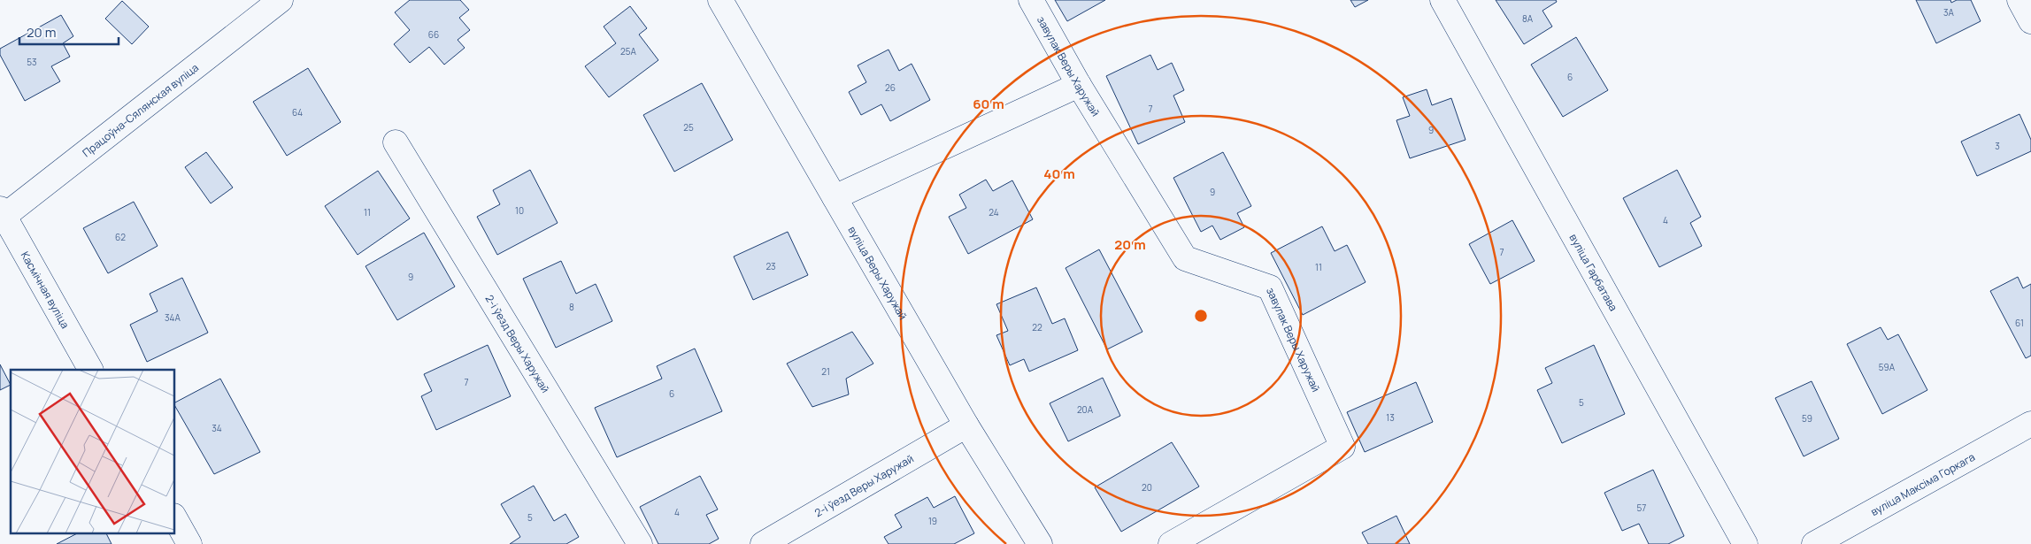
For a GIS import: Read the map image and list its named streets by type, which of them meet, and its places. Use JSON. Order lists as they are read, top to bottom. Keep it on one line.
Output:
{"streets":{"street":["завулак Веры Харужай","Працоўна-Сялянская вуліца","вуліца Гарбатава","вуліца Веры Харужай","Касмічная вуліца","2-і ўезд Веры Харужай","вуліца Максіма Горкага"]},"crossings":[["Працоўна-Сялянская вуліца","Касмічная вуліца"],["вуліца Веры Харужай","2-і ўезд Веры Харужай"]],"house_numbers":["3А","8А","66","25А","53","6","26","7","64","25","9","3","9","10","11","24","4","62","7","23","11","9","8","34А","61","22","59А","21","7","6","5","20А","13","59","34","20","57","4","5","19"],"scale_bar":"20 m","rings":["60 m","40 m","20 m"]}
